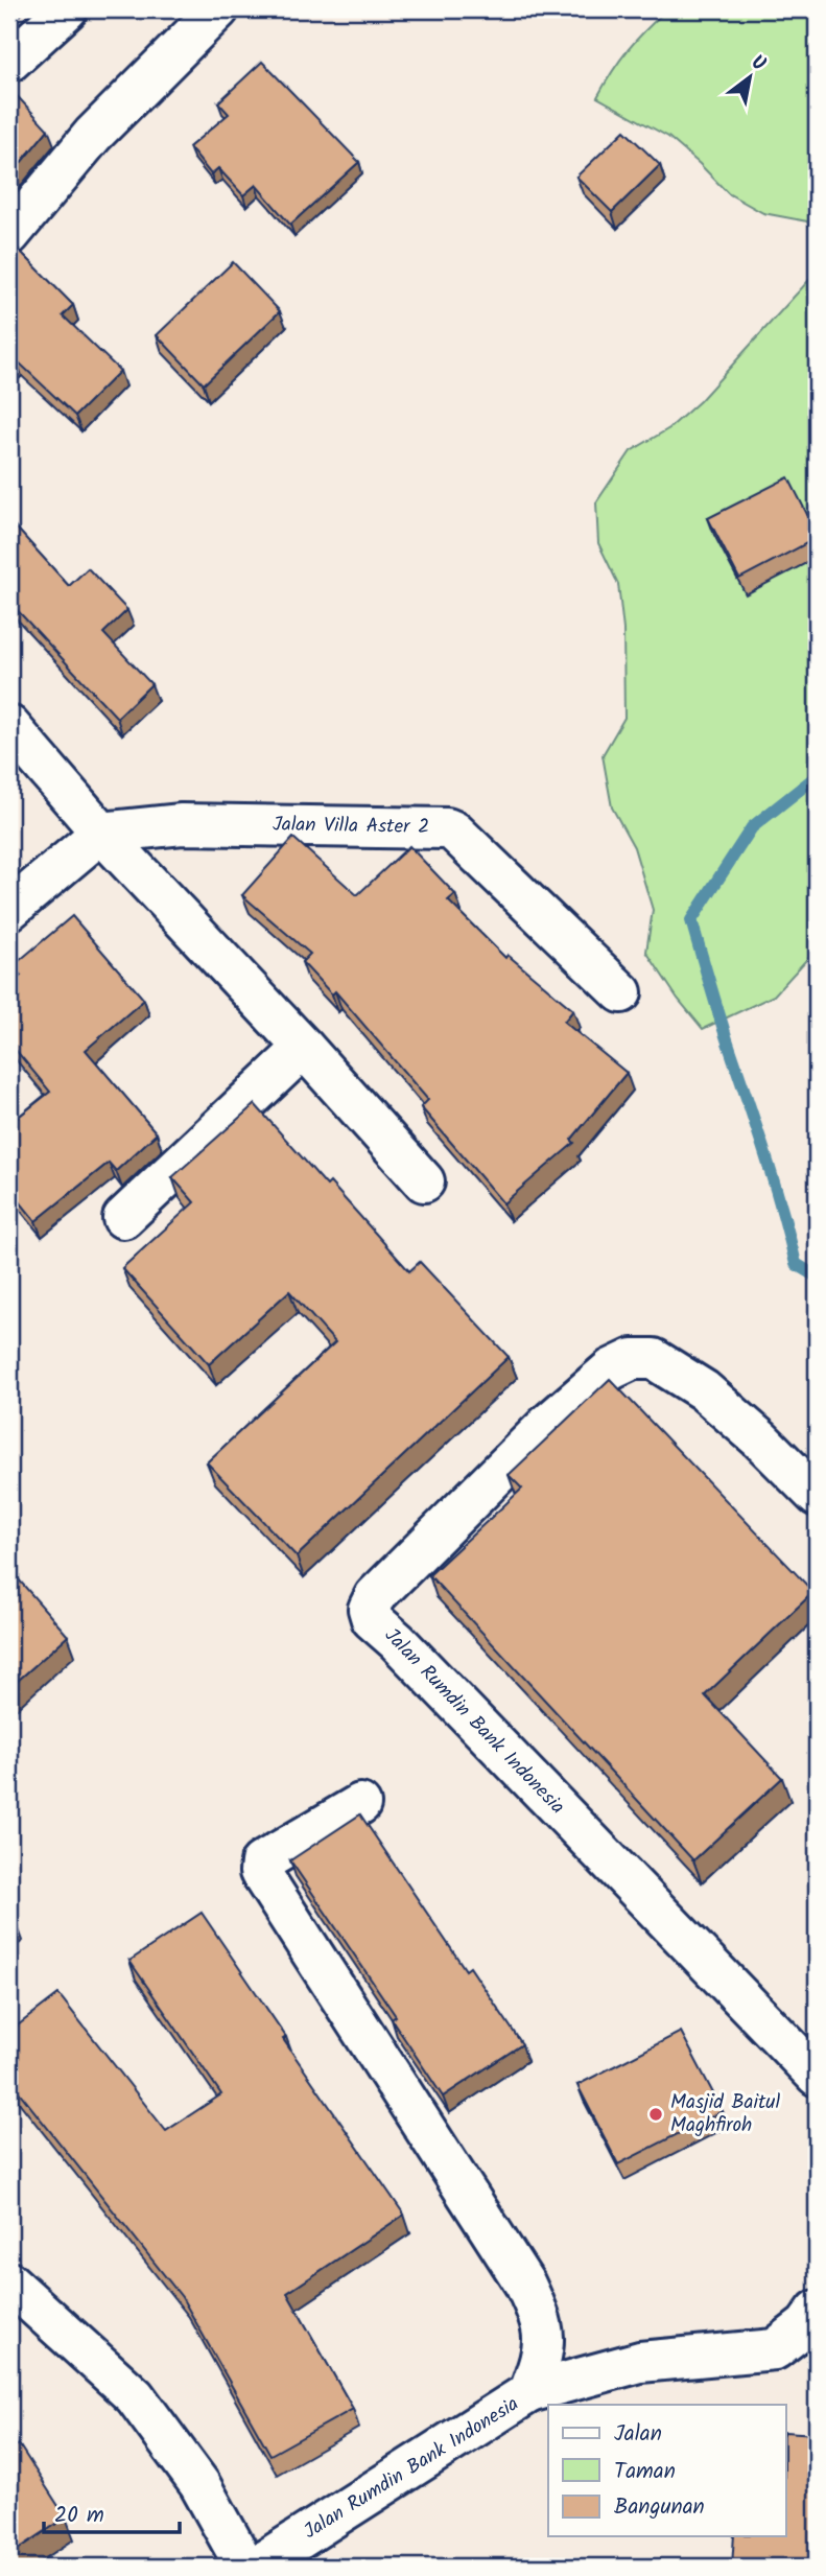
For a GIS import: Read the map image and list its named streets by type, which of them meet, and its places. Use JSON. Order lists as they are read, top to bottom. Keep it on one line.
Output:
{"streets":{"street":["Jalan Villa Aster 2","Jalan Rumdin Bank Indonesia"]},"places":["Masjid Baitul Maghfiroh"],"legend":["Jalan","Taman","Bangunan"],"scale_bar":"20 m","north":"top right"}
